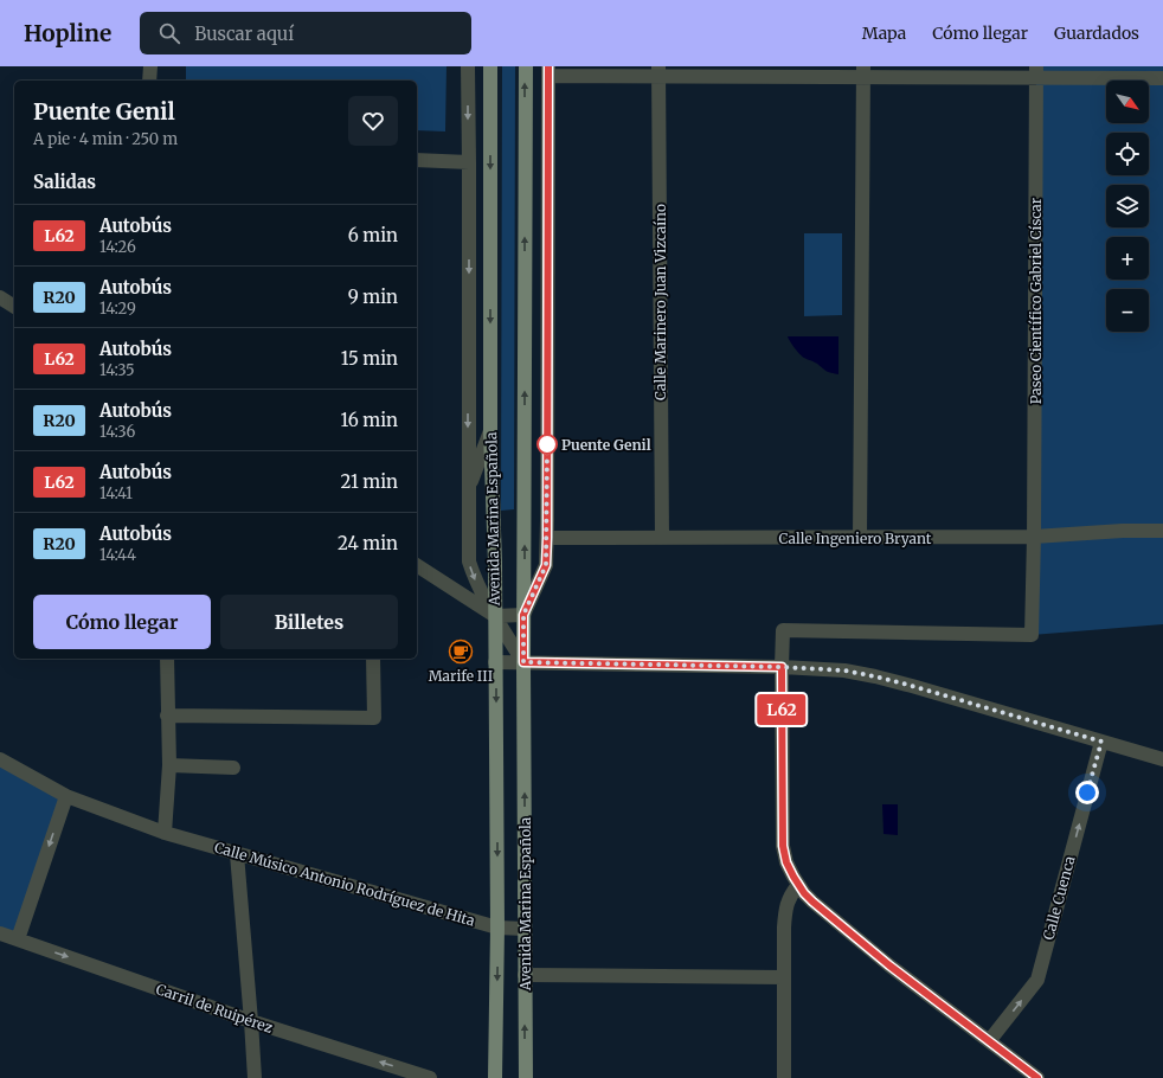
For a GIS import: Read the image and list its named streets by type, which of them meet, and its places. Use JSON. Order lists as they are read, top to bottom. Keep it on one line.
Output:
{"streets":{"main road":["Avenida Marina Española"],"street":["Paseo Científico Gabriel Císcar","Calle Marinero Juan Vizcaíno","Calle Ingeniero Bryant","Calle Músico Antonio Rodríguez de Hita","Calle Cuenca","Carril de Ruipérez"]},"crossings":[["Paseo Científico Gabriel Císcar","Calle Ingeniero Bryant"],["Calle Marinero Juan Vizcaíno","Calle Ingeniero Bryant"],["Avenida Marina Española","Calle Ingeniero Bryant"],["Avenida Marina Española","Calle Músico Antonio Rodríguez de Hita"]],"one_way":["Calle Cuenca"],"places":{"other":["Puente Genil"],"cafe":["Marife III"]},"lines":["bus line L62"],"north":"bottom right","page":{"header":"Hopline","search":"Buscar aquí","nav":["Mapa","Cómo llegar","Guardados"],"on_map":"L62","map_buttons":["+","−"],"heading":[["Puente Genil","A pie · 4 min · 250 m"],"Salidas"],"list":[{"mark":"L62","name":"Autobús","note":"14:26","value":"6 min"},{"mark":"R20","name":"Autobús","note":"14:29","value":"9 min"},{"mark":"L62","name":"Autobús","note":"14:35","value":"15 min"},{"mark":"R20","name":"Autobús","note":"14:36","value":"16 min"},{"mark":"L62","name":"Autobús","note":"14:41","value":"21 min"},{"mark":"R20","name":"Autobús","note":"14:44","value":"24 min"}],"buttons":["Cómo llegar","Billetes"]}}
